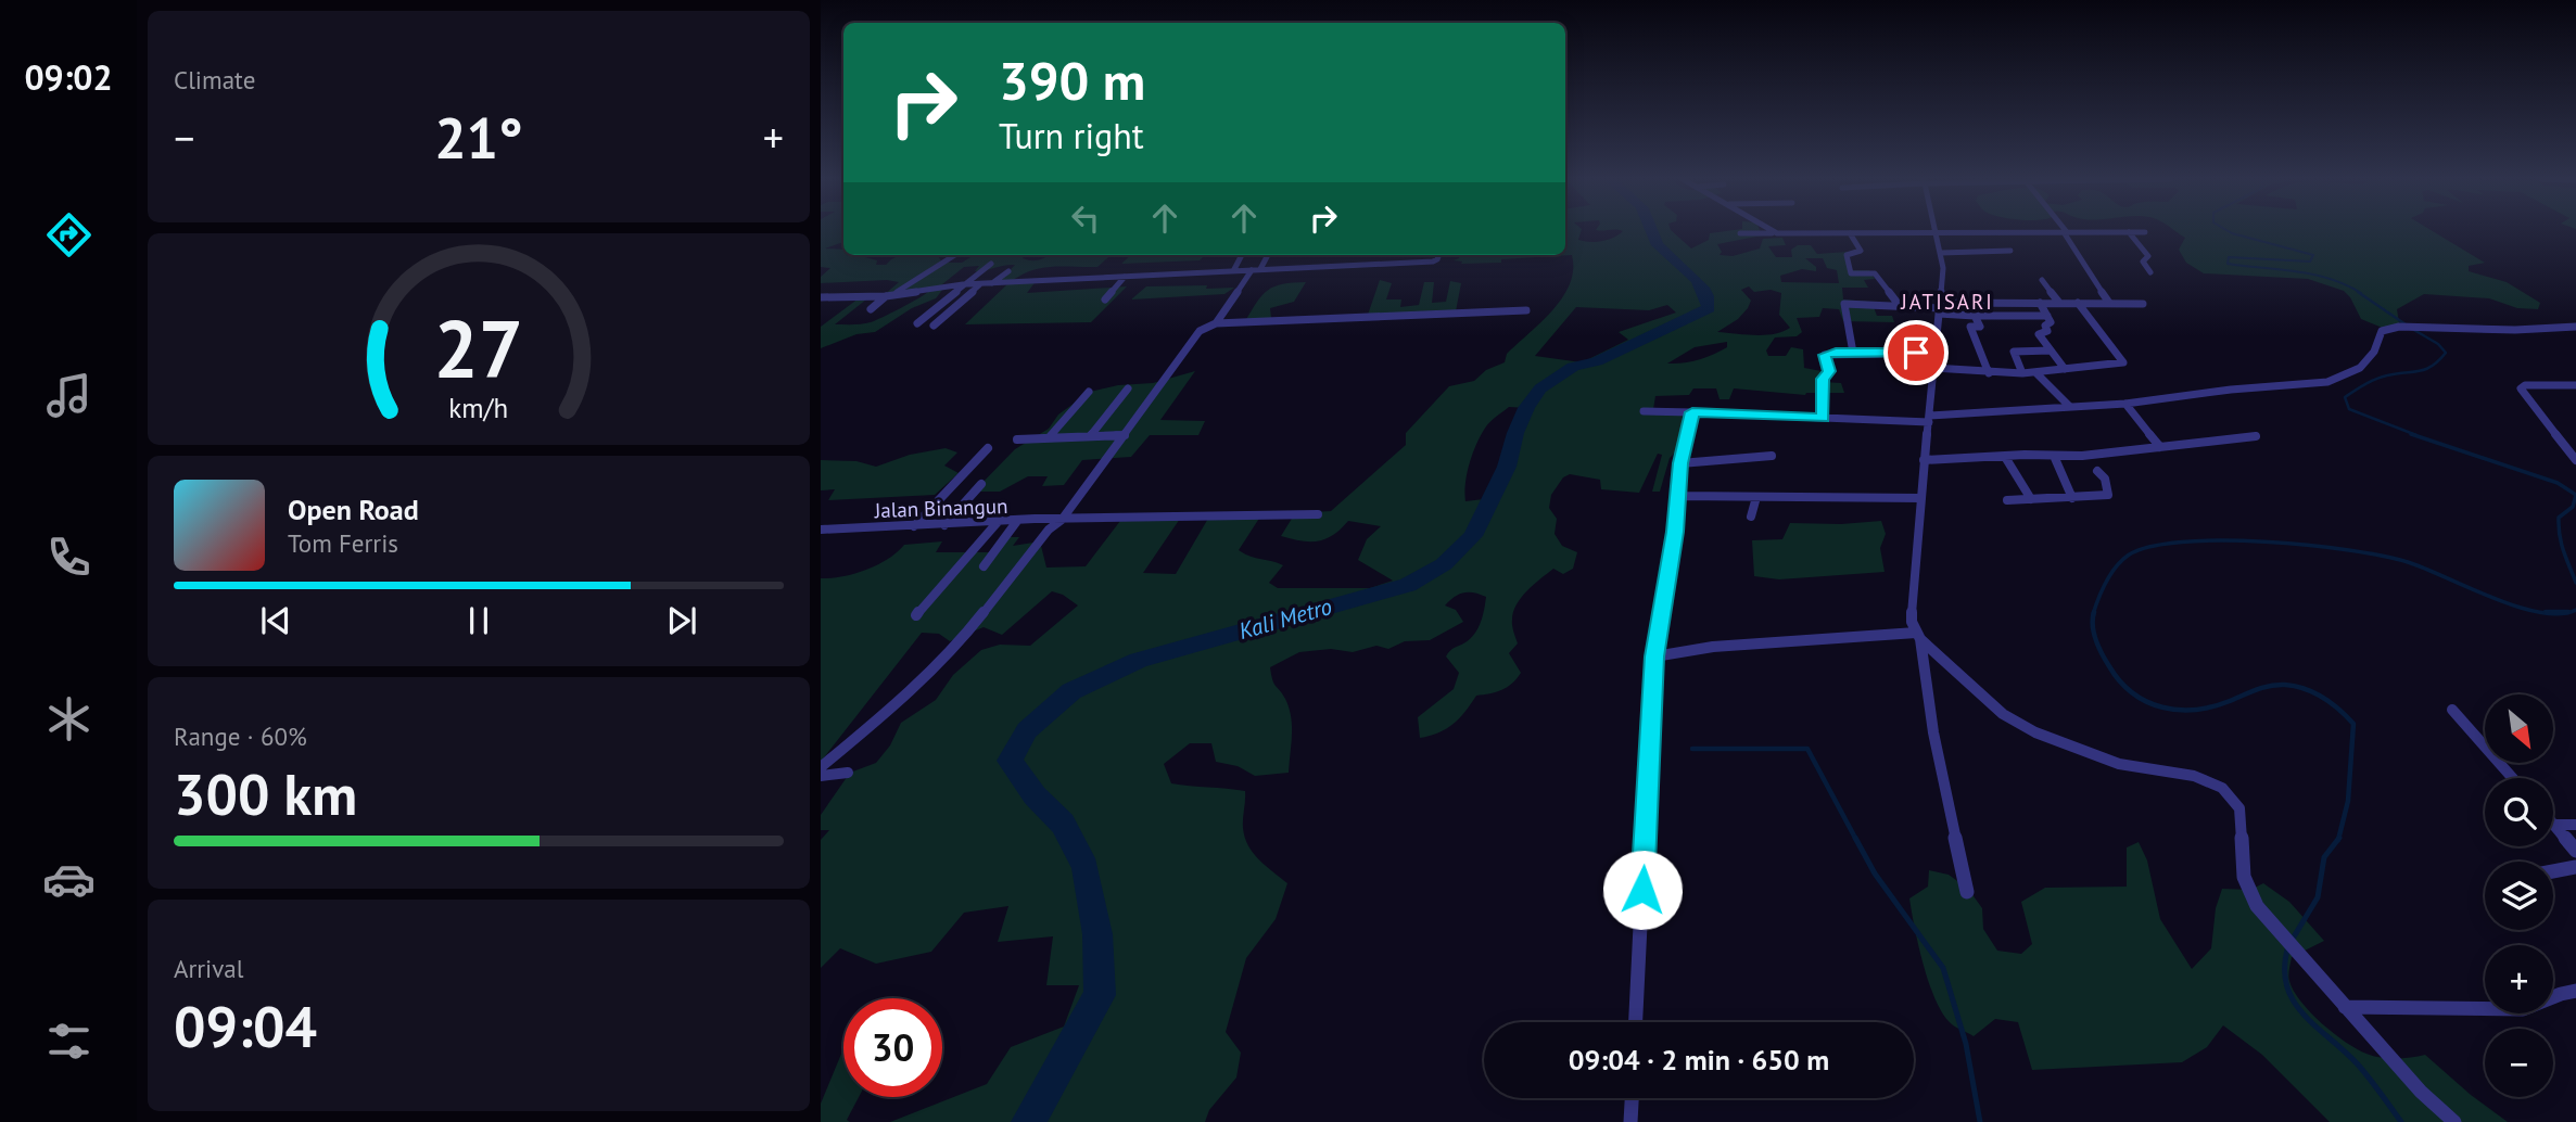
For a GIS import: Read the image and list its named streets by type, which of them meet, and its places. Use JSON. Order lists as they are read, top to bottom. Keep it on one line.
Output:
{"streets":{"street":["Jalan Binangun"]},"districts":["JATISARI"],"water":["Kali Metro"],"north":"bottom right","page":{"tabs":"09:02","tile":["Climate",["Range · 60%","300 km"],["Arrival","09:04"]],"turn":["390 m","Turn right"],"heat":["−","21°","+"],"song":["Open Road","Tom Ferris"],"map_buttons":["+","−"],"limit":"30","trip":"09:04 · 2 min · 650 m","gauge":["27","km/h"]}}
